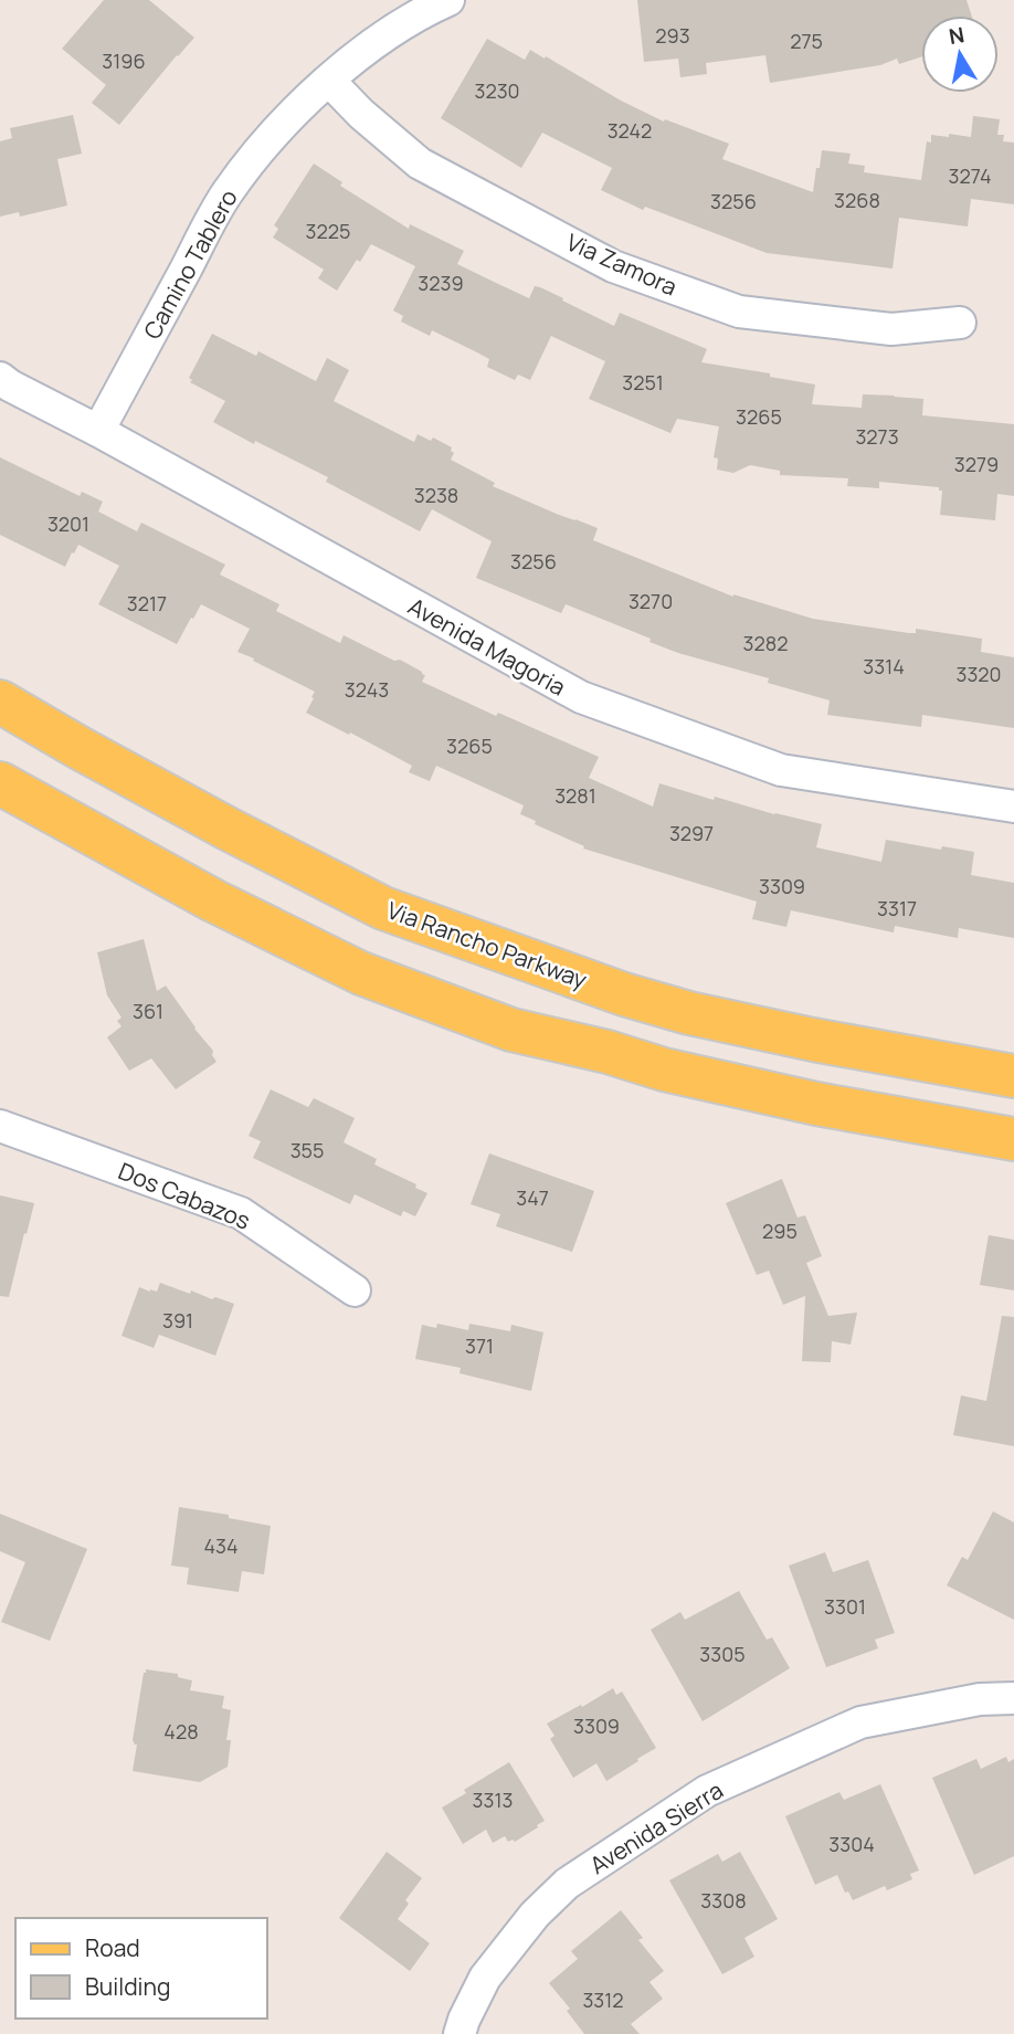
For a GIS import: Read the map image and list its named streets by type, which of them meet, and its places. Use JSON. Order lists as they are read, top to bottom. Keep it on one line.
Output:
{"streets":{"main road":["Via Rancho Parkway"],"street":["Camino Tablero","Via Zamora","Avenida Magoria","Dos Cabazos","Avenida Sierra"]},"crossings":[["Camino Tablero","Via Zamora"],["Camino Tablero","Avenida Magoria"]],"house_numbers":["293","275","3196","3230","3242","3274","3268","3256","3225","3239","3251","3265","3273","3279","3238","3201","3256","3270","3217","3282","3314","3320","3243","3265","3281","3297","3309","3317","361","355","347","295","391","371","434","3301","3305","3309","428","3313","3304","3308","3312"],"legend":["Road","Building"],"north":"top"}
